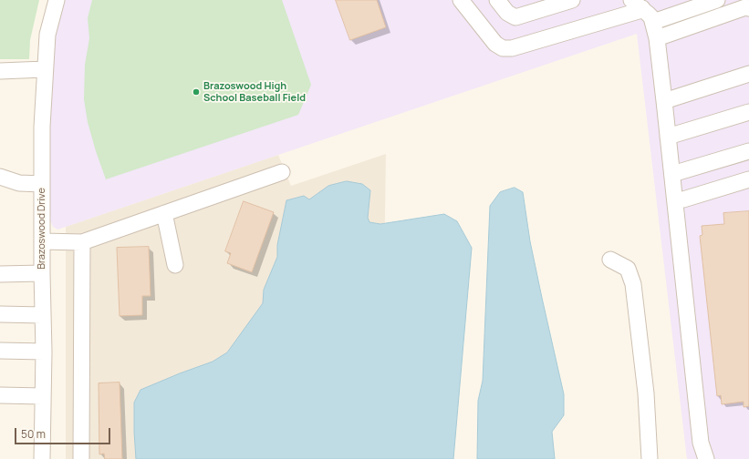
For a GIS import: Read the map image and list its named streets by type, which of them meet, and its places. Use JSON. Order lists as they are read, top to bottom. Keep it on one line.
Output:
{"streets":{"street":["Brazoswood Drive"]},"places":["Brazoswood High School Baseball Field"],"scale_bar":"50 m"}
